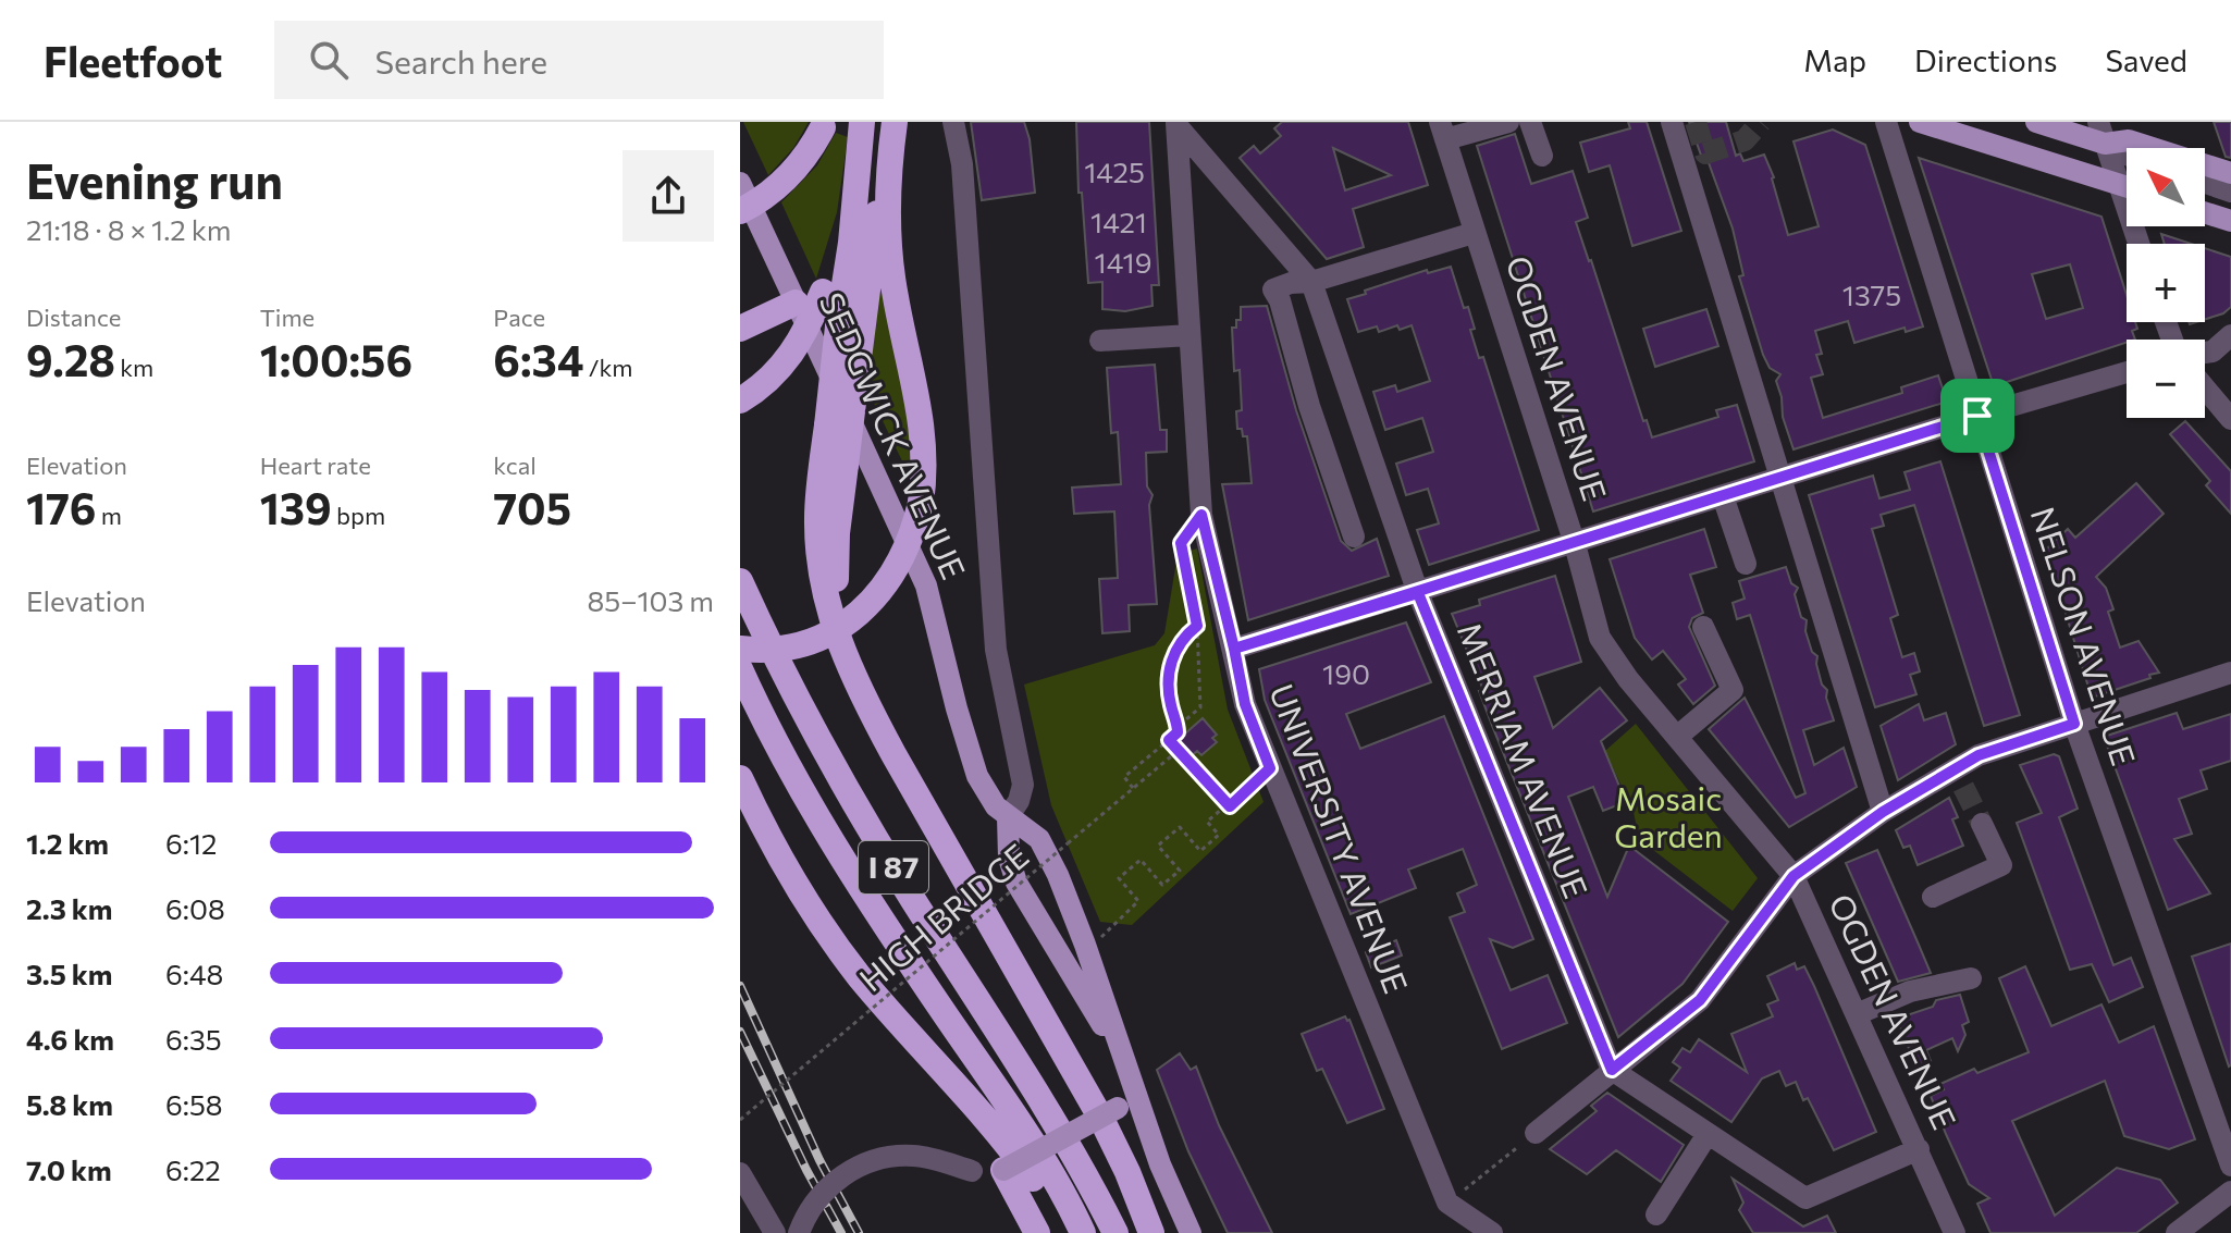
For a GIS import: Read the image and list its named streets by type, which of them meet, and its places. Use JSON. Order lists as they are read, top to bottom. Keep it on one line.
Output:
{"streets":{"highway":["I 87"],"main road":["SEDGWICK AVENUE"],"street":["OGDEN AVENUE","NELSON AVENUE","MERRIAM AVENUE","UNIVERSITY AVENUE"],"path":["HIGH BRIDGE"]},"crossings":[["MERRIAM AVENUE","UNIVERSITY AVENUE"]],"parks":["Mosaic Garden"],"house_numbers":["1425","1421","1419","1375","190"],"north":"top left","page":{"header":"Fleetfoot","search":"Search here","nav":["Map","Directions","Saved"],"heading":["Evening run","21:18 · 8 × 1.2 km"],"map_buttons":["+","−"],"stats":[["Distance","9.28 km"],["Time","1:00:56"],["Pace","6:34 /km"],["Elevation","176 m"],["Heart rate","139 bpm"],["kcal","705"]],"chart":["Elevation","85–103 m"],"list":[{"name":"1.2 km","note":"6:12"},{"name":"2.3 km","note":"6:08"},{"name":"3.5 km","note":"6:48"},{"name":"4.6 km","note":"6:35"},{"name":"5.8 km","note":"6:58"},{"name":"7.0 km","note":"6:22"}]}}
